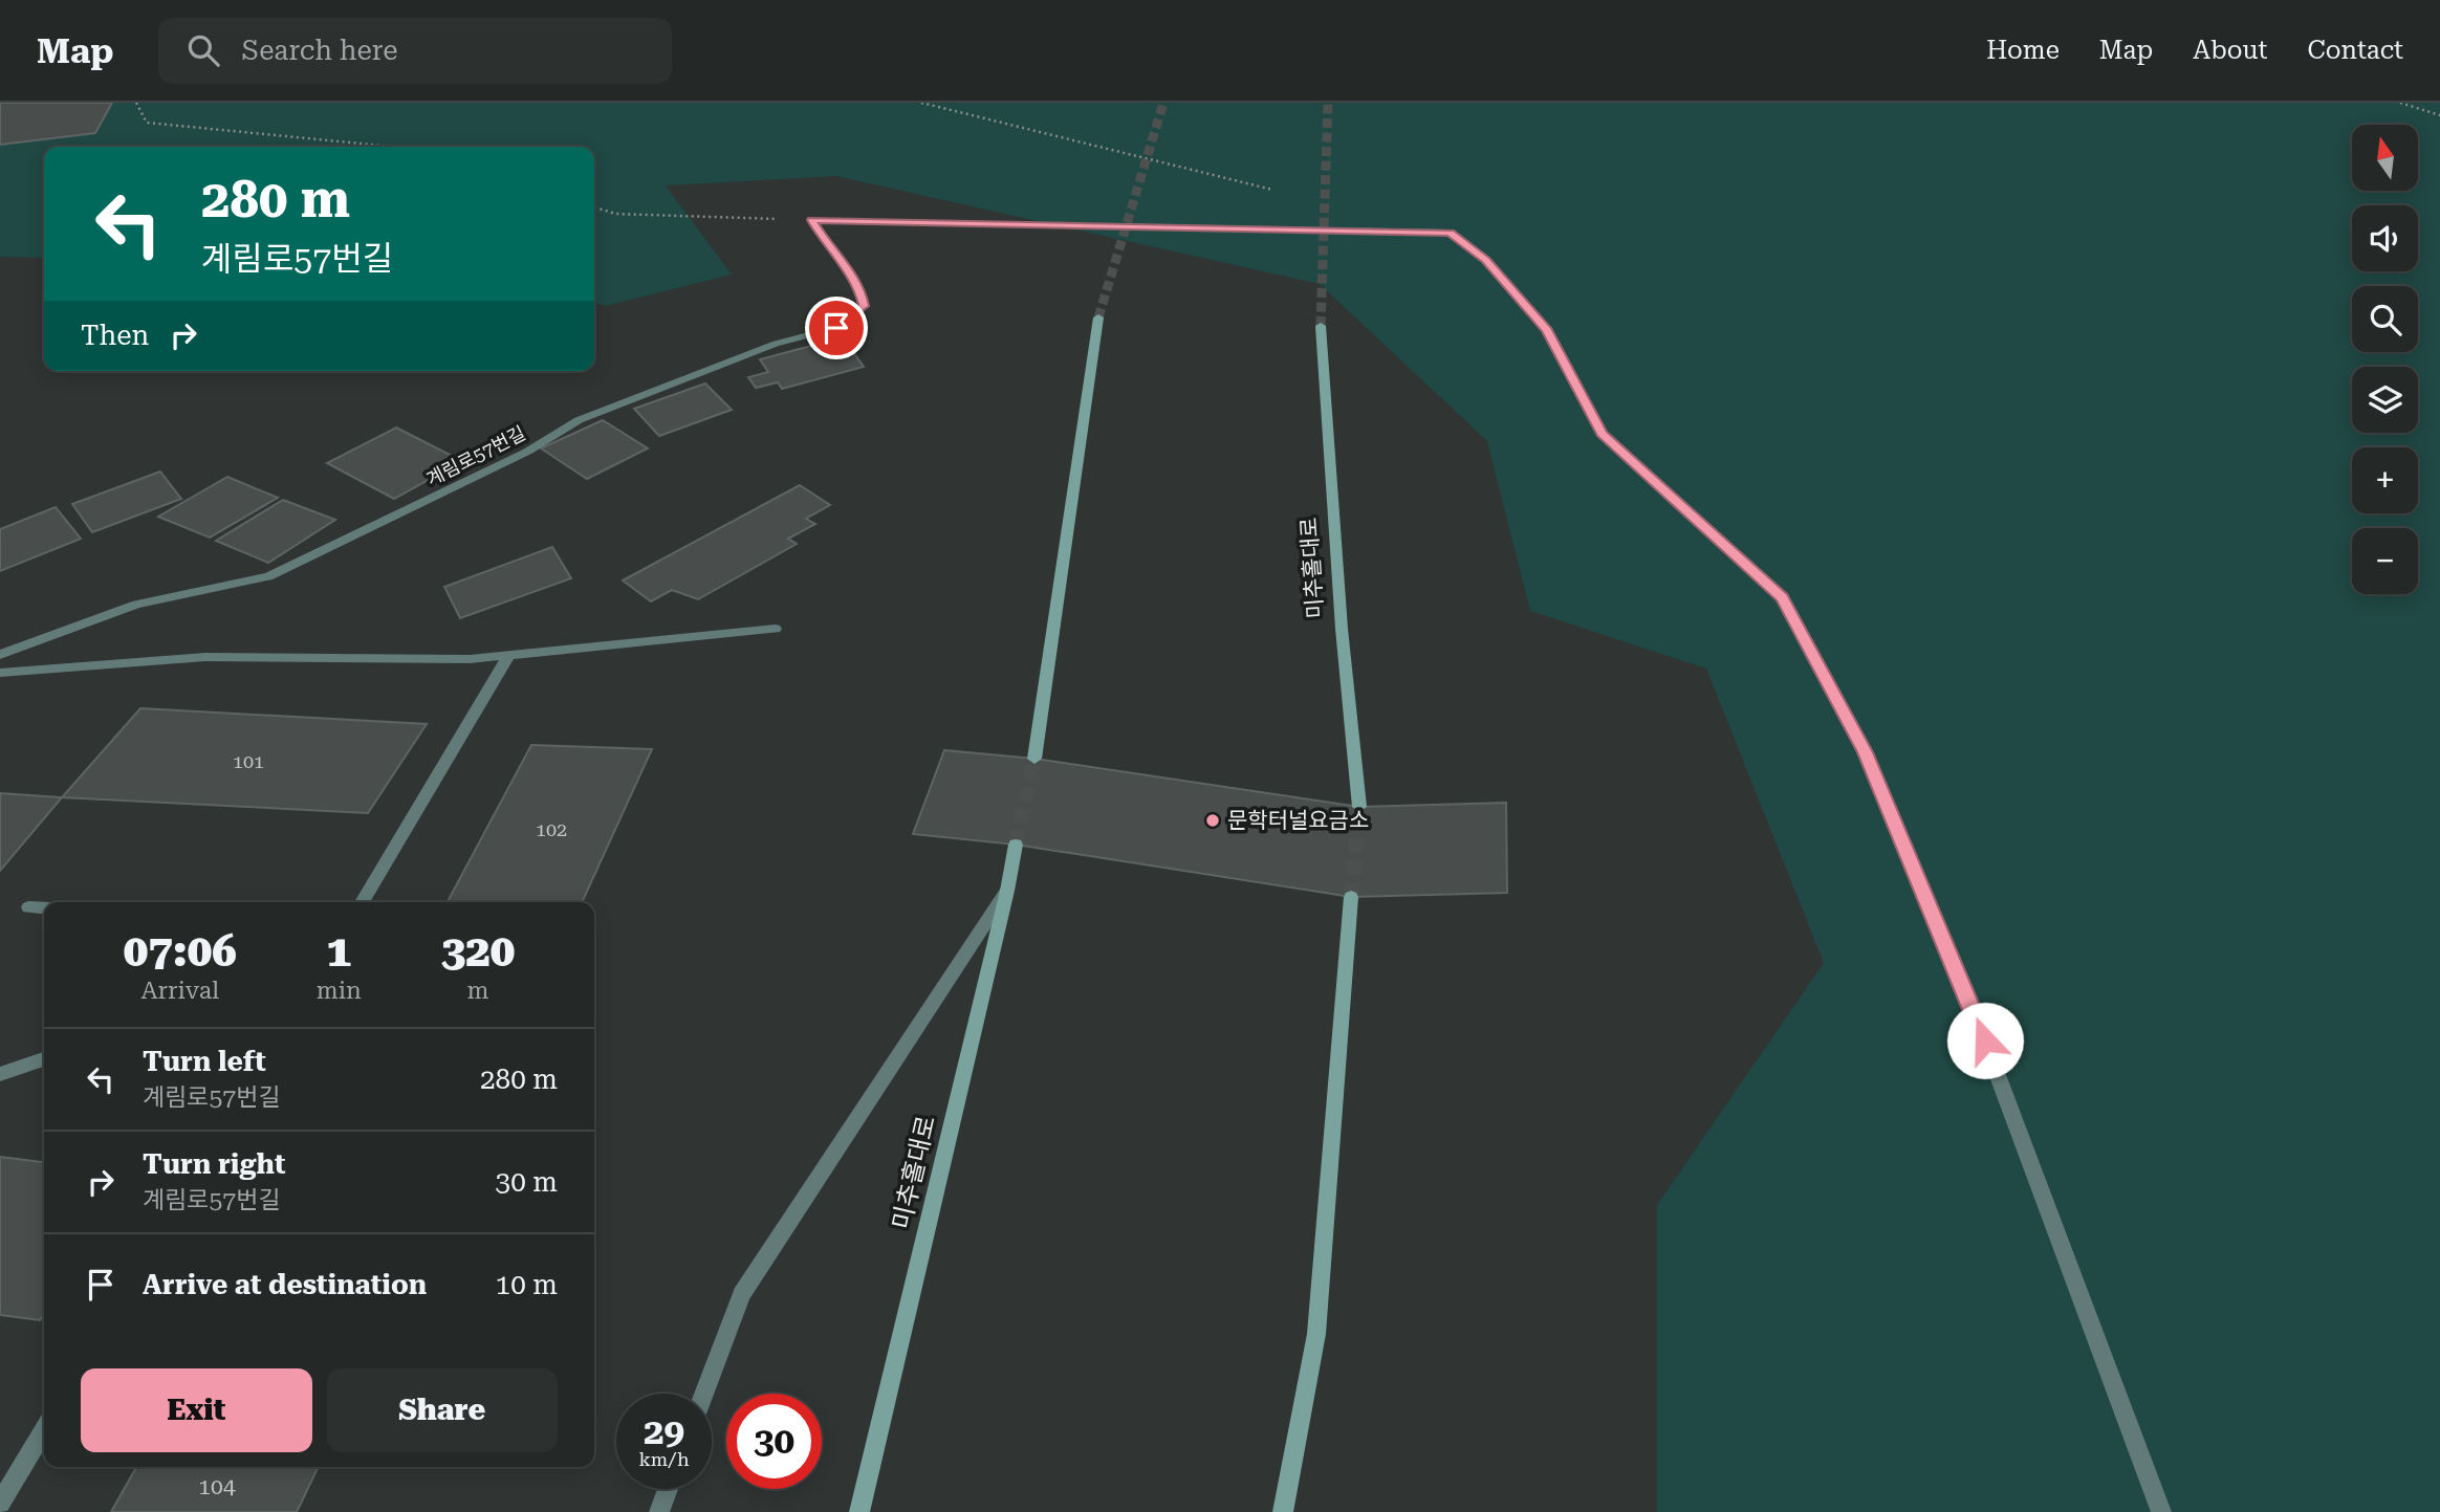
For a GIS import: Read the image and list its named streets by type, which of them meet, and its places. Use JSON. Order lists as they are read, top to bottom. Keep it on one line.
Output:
{"streets":{"main road":["미추홀대로"],"street":["계림로57번길"]},"places":["문학터널요금소"],"house_numbers":["101","102","104"],"north":"top","page":{"header":"Map","search":"Search here","nav":["Home","Map","About","Contact"],"map_buttons":["+","−"],"turn":["280 m","계림로57번길"],"then":"Then","eta":["07:06","Arrival","1","min","320","m"],"list":[{"name":"Turn left","note":"계림로57번길","value":"280 m"},{"name":"Turn right","note":"계림로57번길","value":"30 m"},{"name":"Arrive at destination","value":"10 m"}],"buttons":["Exit","Share"],"speed":"29 km/h","limit":"30"}}
